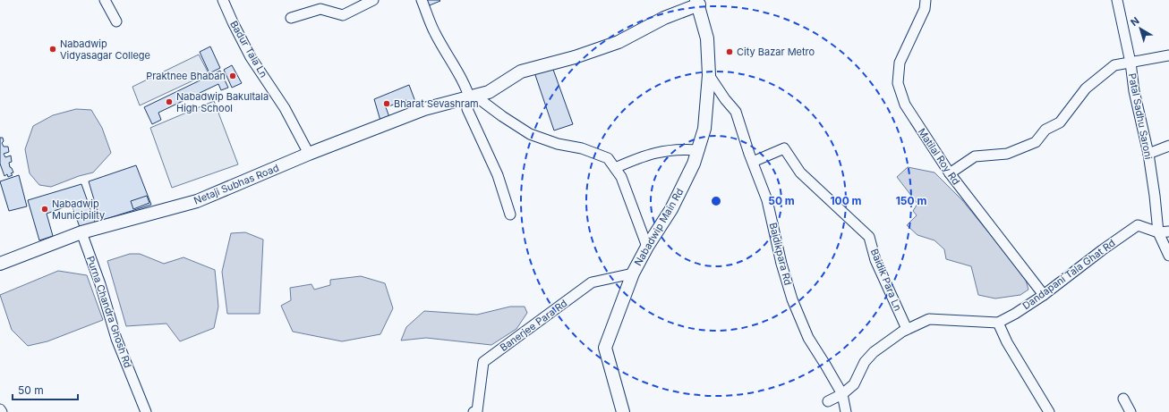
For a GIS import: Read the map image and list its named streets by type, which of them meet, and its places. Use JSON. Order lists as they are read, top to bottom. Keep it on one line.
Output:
{"streets":{"main road":["Netaji Subhas Road","Nabadwip Main Rd"],"street":["Badur Tala Ln","Patal Sadhu Saroni","Matilal Roy Rd","Baidikpara Rd","Dandapani Tala Ghat Rd","Baidik Para Ln","Purna Chandra Ghosh Rd","Banerjee Para Rd"]},"crossings":[["Badur Tala Ln","Netaji Subhas Road"],["Patal Sadhu Saroni","Dandapani Tala Ghat Rd"],["Matilal Roy Rd","Dandapani Tala Ghat Rd"],["Netaji Subhas Road","Nabadwip Main Rd"],["Netaji Subhas Road","Purna Chandra Ghosh Rd"],["Nabadwip Main Rd","Baidikpara Rd"],["Nabadwip Main Rd","Banerjee Para Rd"],["Baidikpara Rd","Baidik Para Ln"]],"places":["Nabadwip Vidyasagar College","City Bazar Metro","Praktnee Bhaban","Nabadwip Bakultala High School","Bharat Sevashram","Nabadwip Municipility"],"scale_bar":"50 m","north":"top left","rings":["50 m","100 m","150 m"]}
